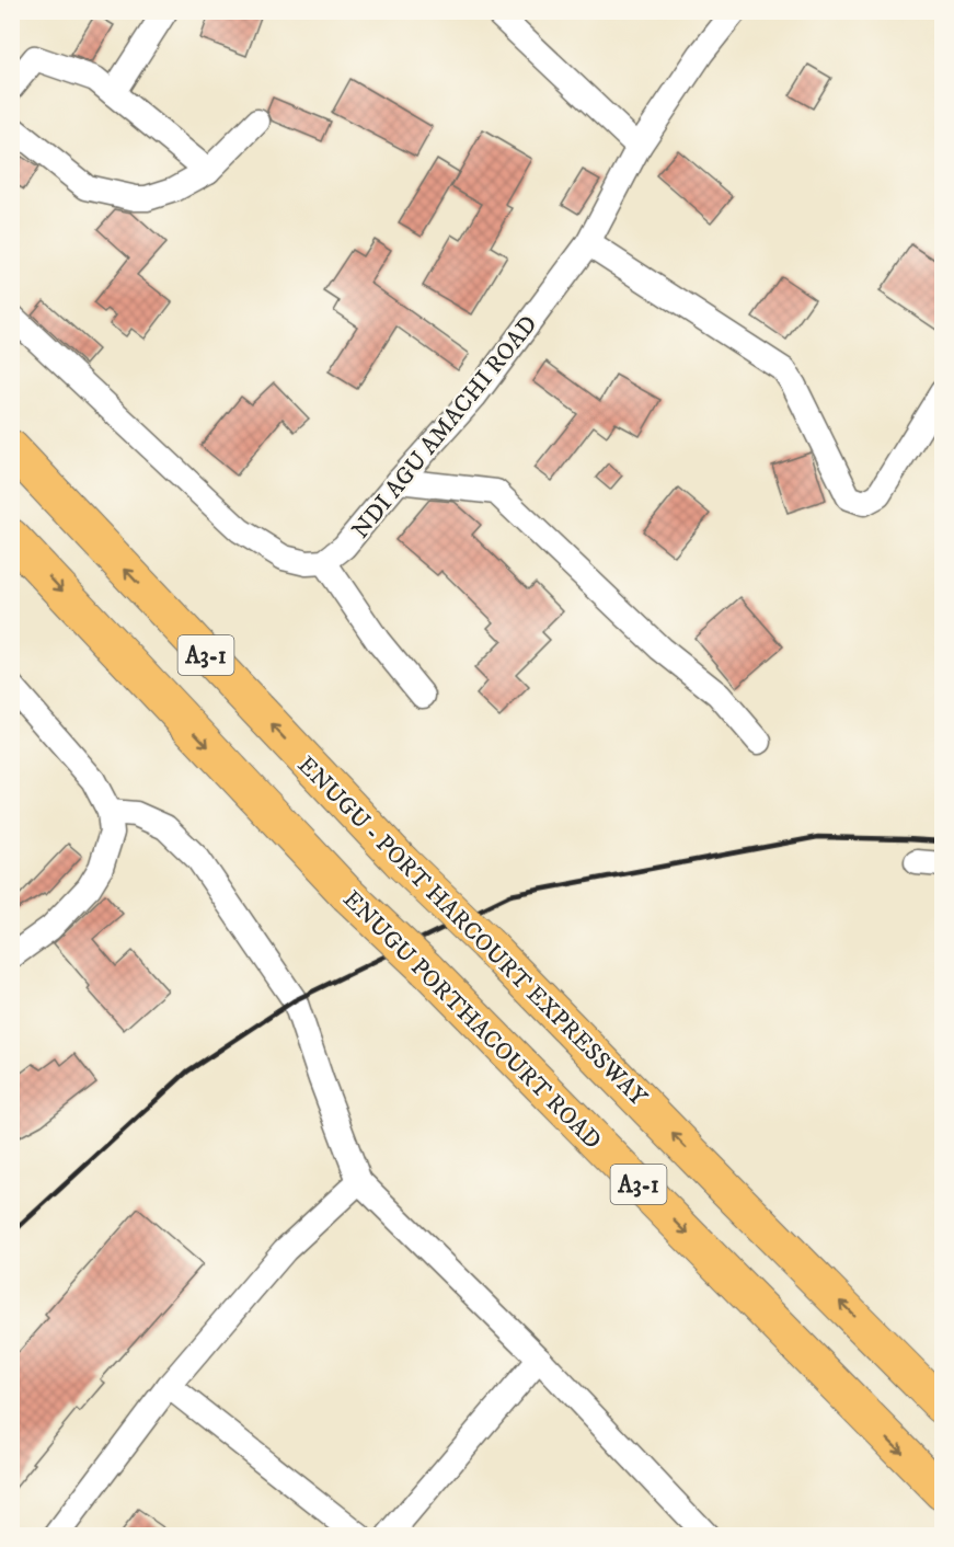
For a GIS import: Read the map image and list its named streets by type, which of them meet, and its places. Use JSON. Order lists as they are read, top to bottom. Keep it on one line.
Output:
{"streets":{"highway":["A3-1","ENUGU - PORT HARCOURT EXPRESSWAY","ENUGU PORTHACOURT ROAD"],"street":["NDI AGU AMACHI ROAD"]},"one_way":["ENUGU - PORT HARCOURT EXPRESSWAY","ENUGU PORTHACOURT ROAD"]}
